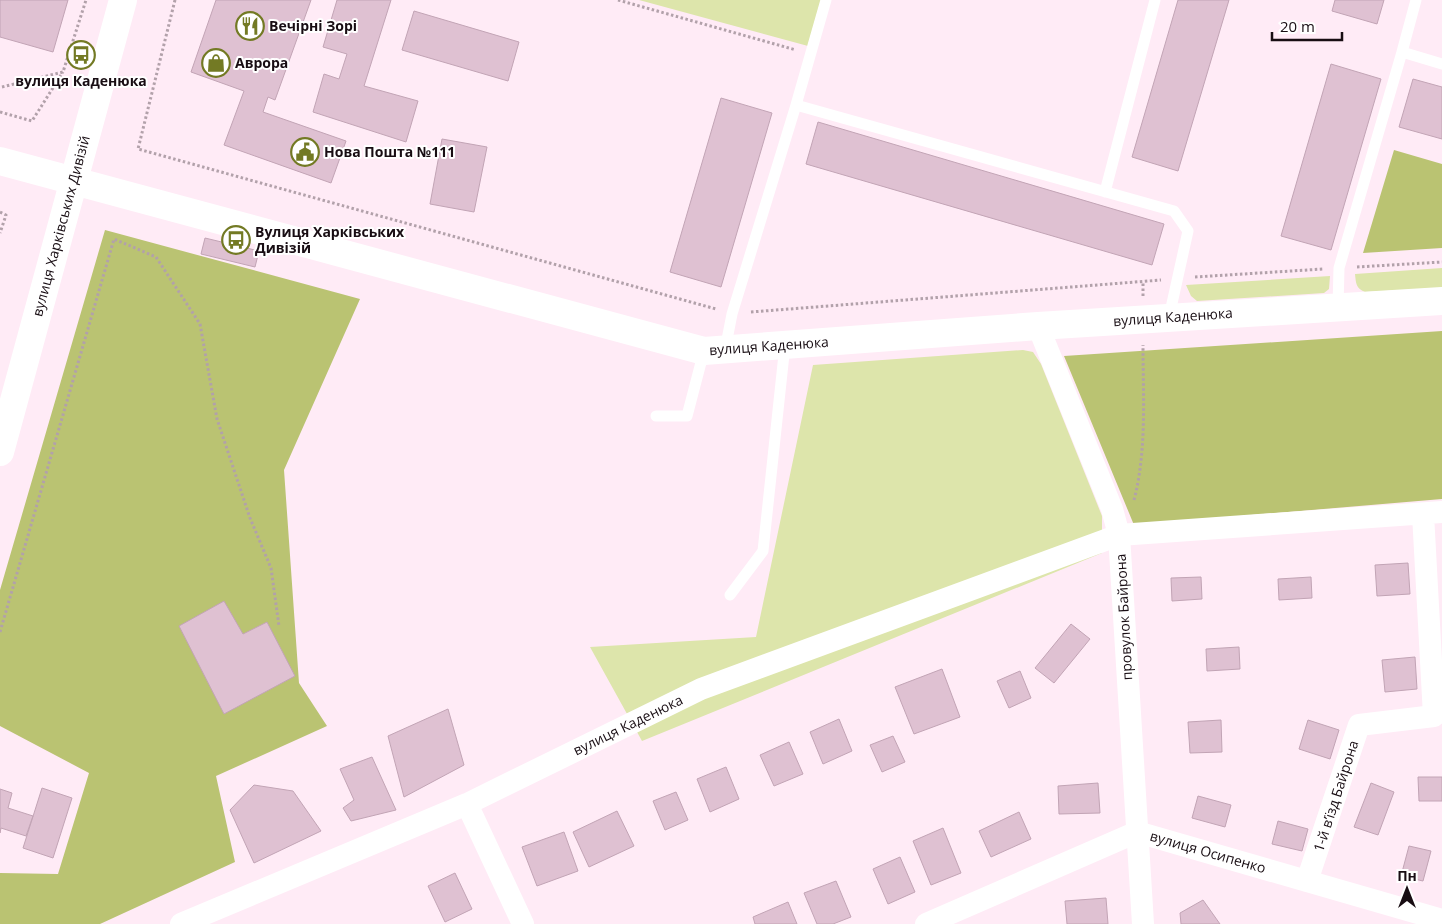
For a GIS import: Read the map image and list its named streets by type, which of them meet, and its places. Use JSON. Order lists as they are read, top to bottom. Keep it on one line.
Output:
{"streets":{"street":["вулиця Харківських Дивізій","вулиця Каденюка","провулок Байрона","1-й в’їзд Байрона","вулиця Осипенко"]},"crossings":[["вулиця Харківських Дивізій","вулиця Каденюка"],["вулиця Каденюка","провулок Байрона"],["вулиця Каденюка","1-й в’їзд Байрона"],["провулок Байрона","вулиця Осипенко"],["1-й в’їзд Байрона","вулиця Осипенко"]],"places":{"restaurant":["Вечірні Зорі"],"bus stop":["вулиця Каденюка","Вулиця Харківських Дивізій"],"shop":["Аврора"],"public building":["Нова Пошта №111"]},"scale_bar":"20 m","north":"top"}
